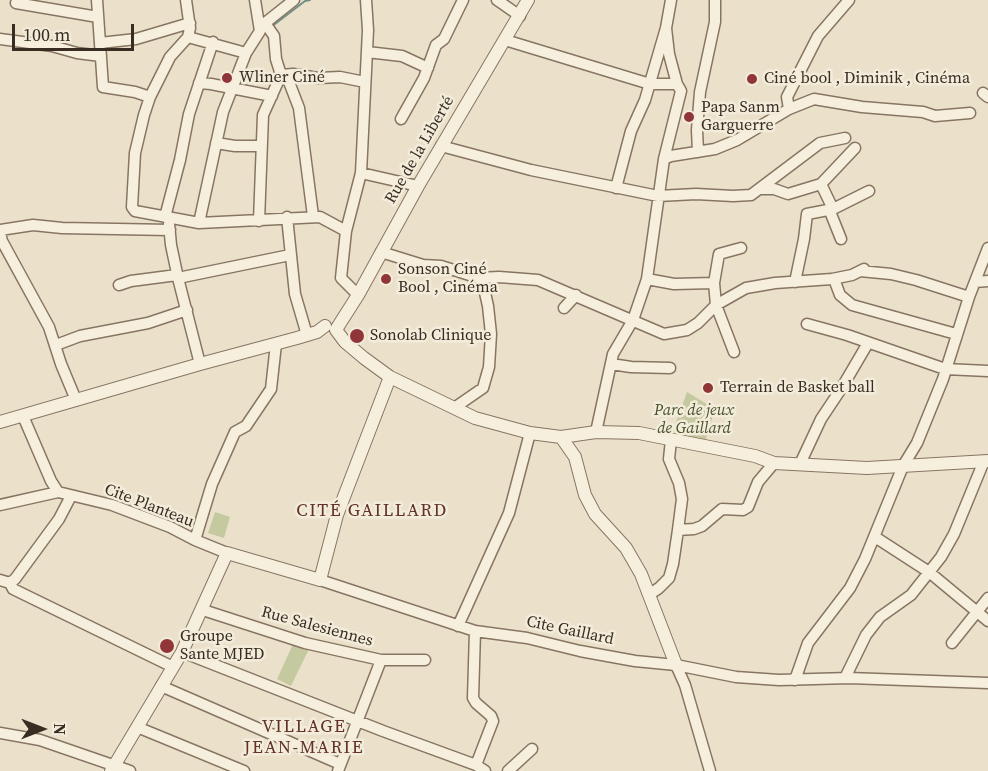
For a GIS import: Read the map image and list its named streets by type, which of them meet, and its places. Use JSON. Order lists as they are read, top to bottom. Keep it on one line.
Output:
{"streets":{"street":["Rue de la Liberté","Cite Planteau","Rue Salesiennes","Cite Gaillard"]},"crossings":[["Cite Planteau","Cite Gaillard"]],"districts":["CITÉ GAILLARD","VILLAGE JEAN-MARIE"],"parks":["Parc de jeux de Gaillard"],"places":["Wliner Ciné","Ciné bool , Diminik , Cinéma","Papa Sanm Garguerre","Sonson Ciné Bool , Cinéma","Sonolab Clinique","Terrain de Basket ball","Groupe Sante MJED"],"scale_bar":"100 m","north":"right"}
